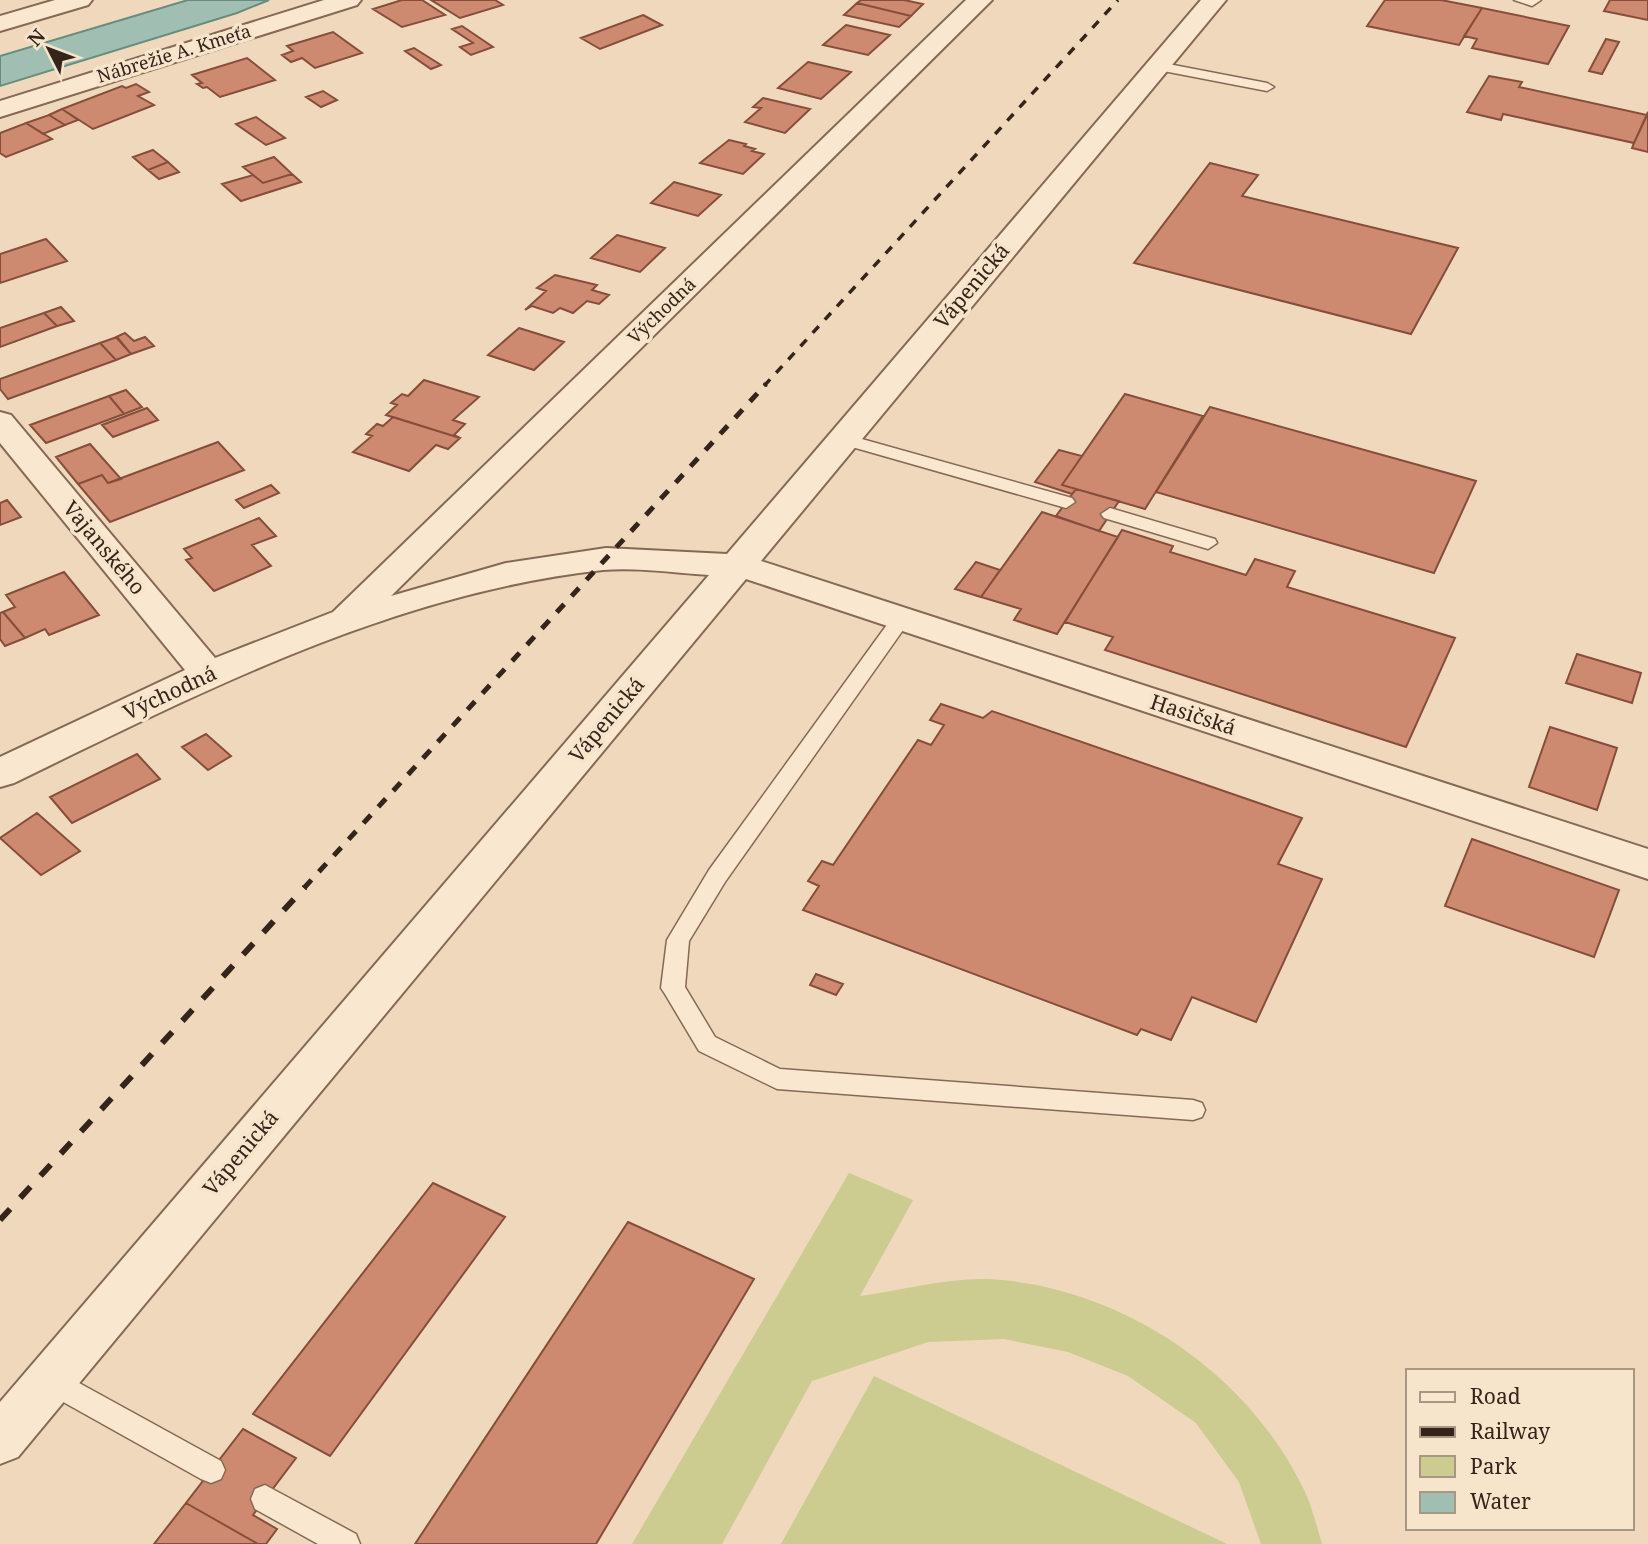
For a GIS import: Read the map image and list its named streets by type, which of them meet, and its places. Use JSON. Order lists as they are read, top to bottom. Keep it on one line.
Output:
{"streets":{"street":["Nábrežie A. Kmeťa","Vápenická","Východná","Vajanského","Hasičská"]},"crossings":[["Vápenická","Východná"],["Vápenická","Hasičská"],["Východná","Vajanského"],["Východná","Hasičská"]],"legend":["Road","Railway","Park","Water"],"north":"top left"}
